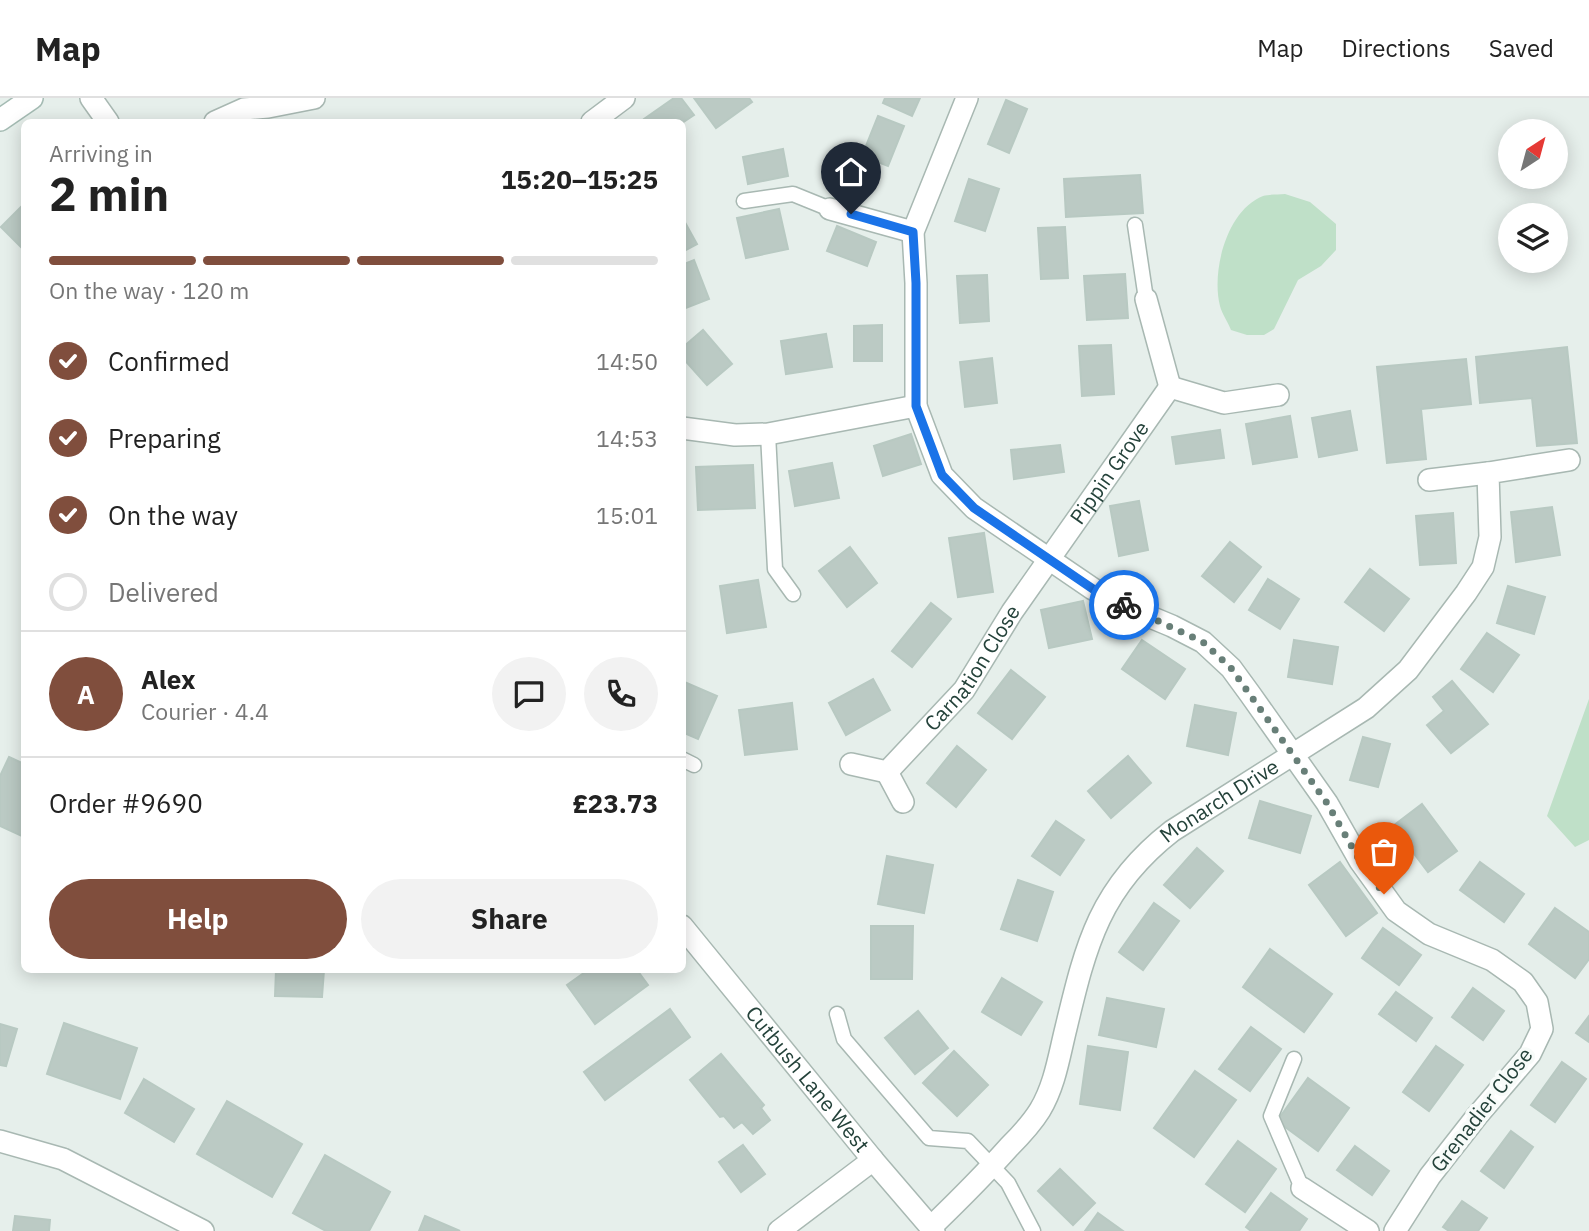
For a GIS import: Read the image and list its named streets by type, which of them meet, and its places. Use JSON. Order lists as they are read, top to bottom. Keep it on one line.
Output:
{"streets":{"street":["Pippin Grove","Carnation Close","Monarch Drive","Cutbush Lane West","Grenadier Close"]},"crossings":[["Pippin Grove","Carnation Close"],["Pippin Grove","Grenadier Close"],["Carnation Close","Grenadier Close"],["Monarch Drive","Cutbush Lane West"],["Monarch Drive","Grenadier Close"]],"north":"top right","page":{"header":"Map","nav":["Map","Directions","Saved"],"heading":["2 min","Arriving in","15:20–15:25"],"panel":["Alex","Courier · 4.4","Order #9690","£23.73"],"bar":"On the way · 120 m","list":[["Confirmed","14:50"],["Preparing","14:53"],["On the way","15:01"],"Delivered"],"round":"A","buttons":["Help","Share"]}}
